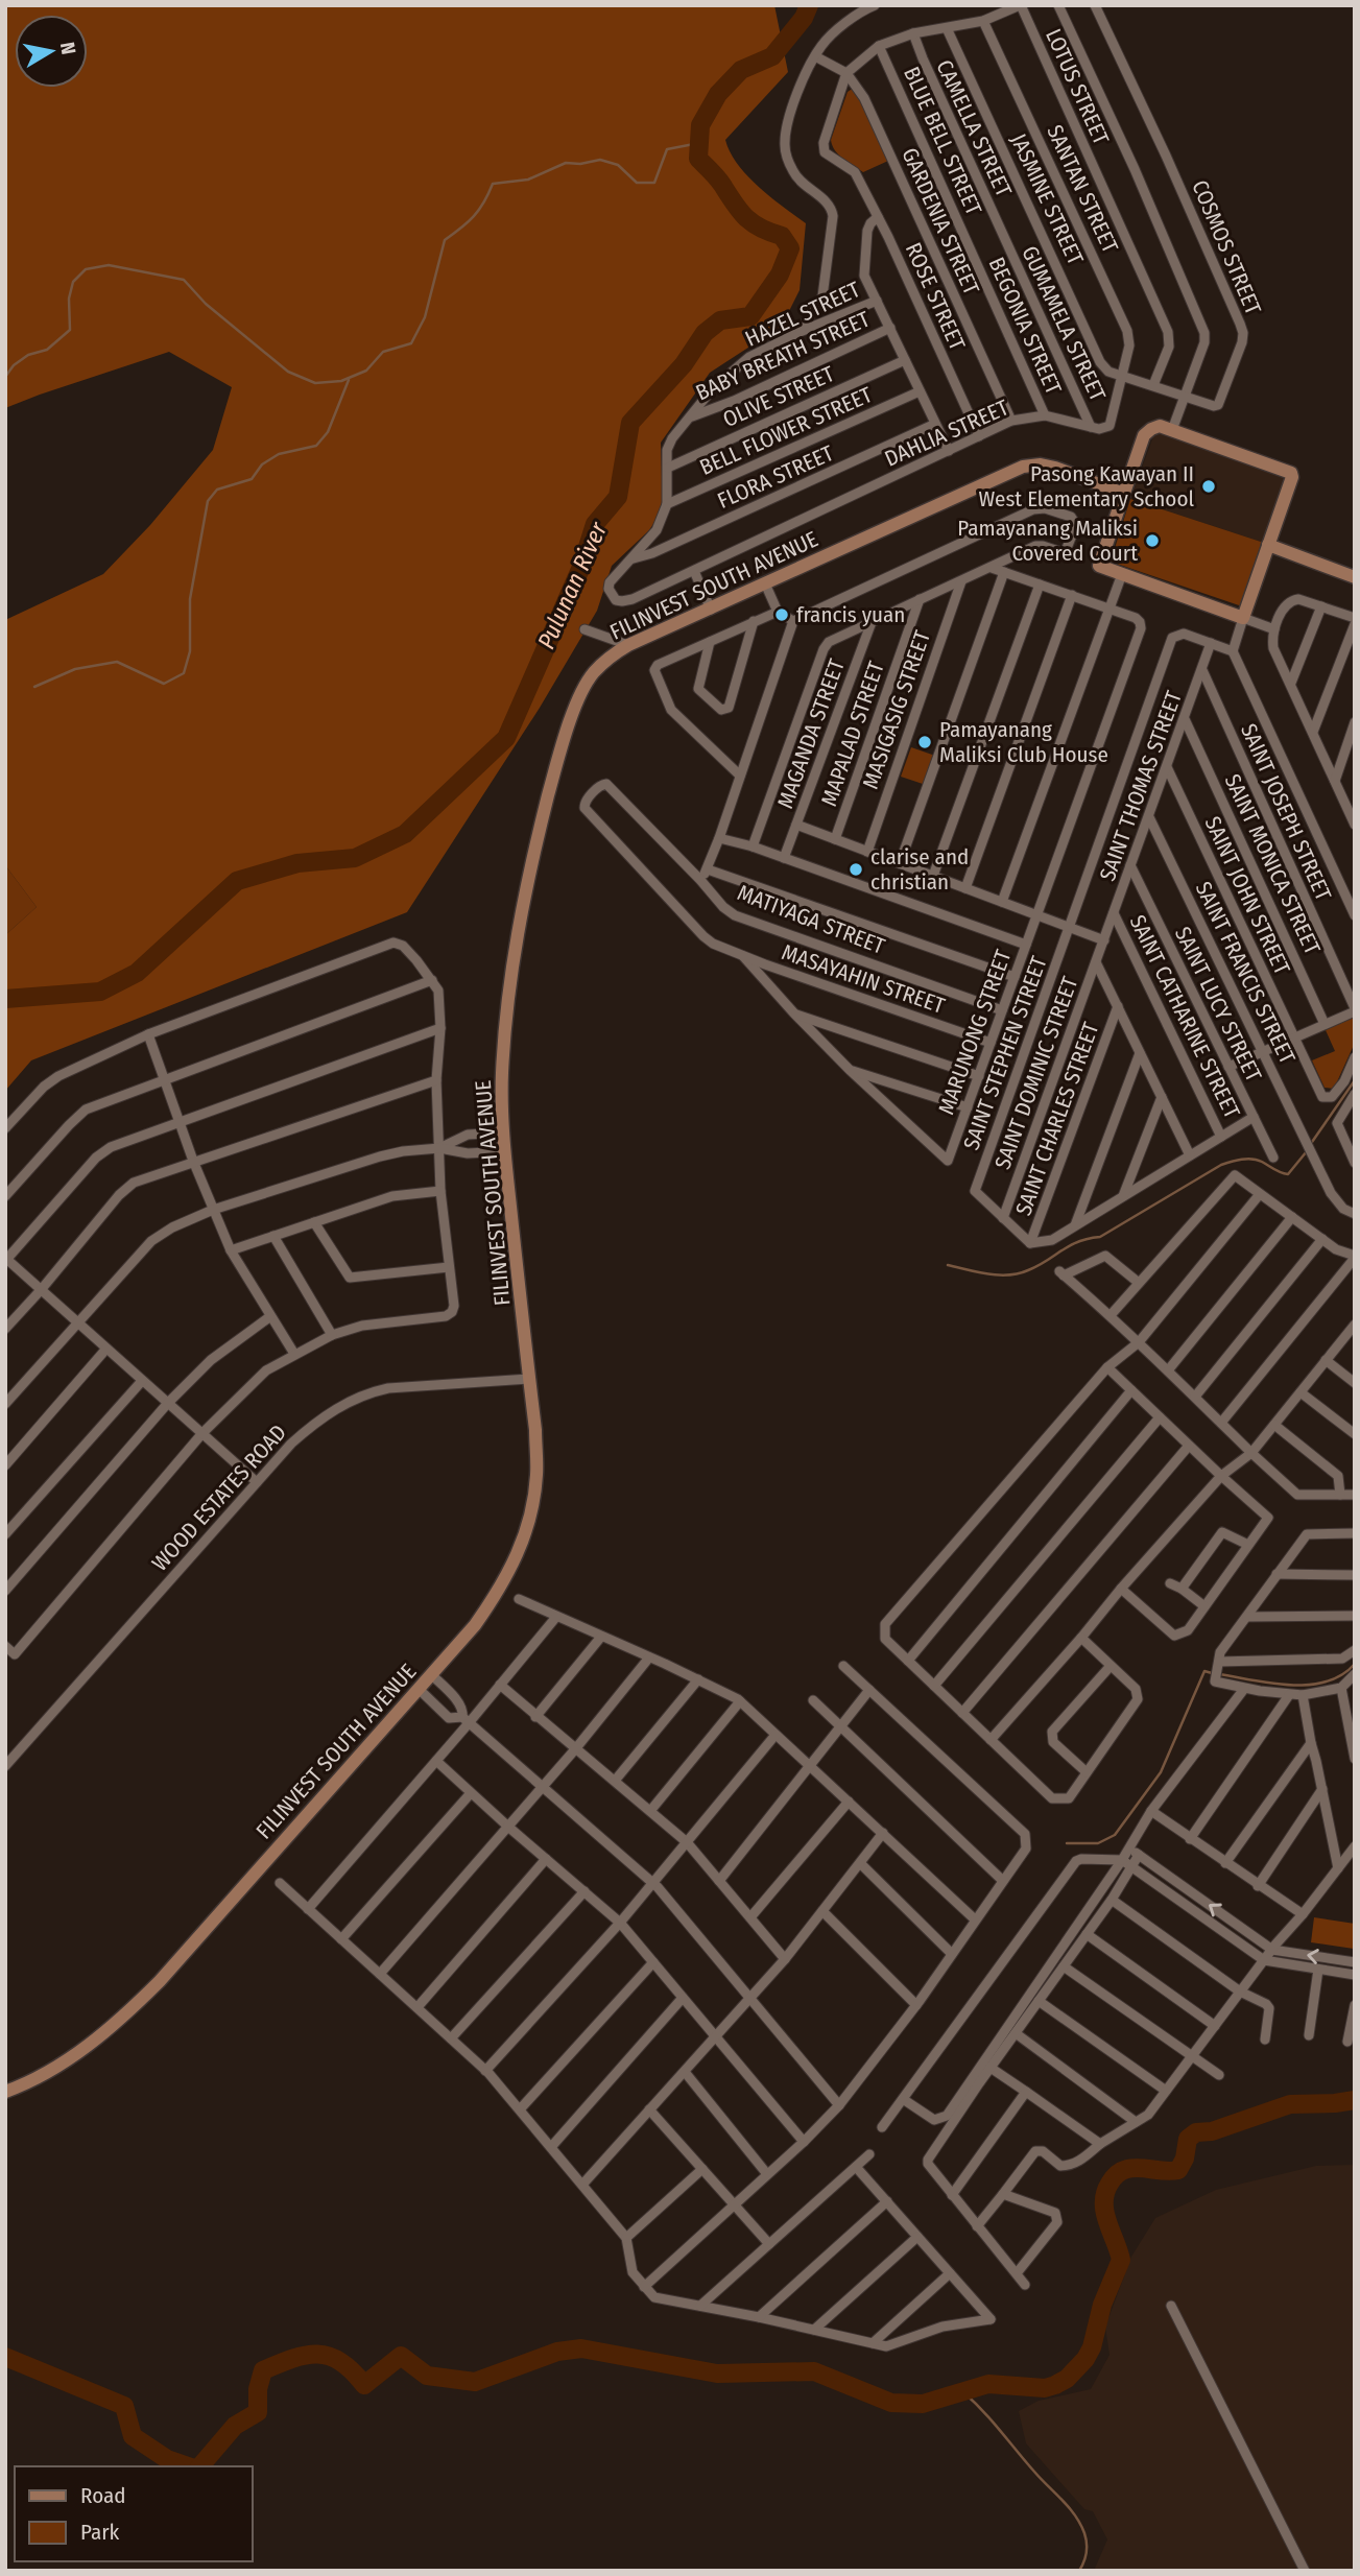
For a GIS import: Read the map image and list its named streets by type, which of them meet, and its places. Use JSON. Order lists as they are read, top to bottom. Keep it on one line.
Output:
{"streets":{"street":["LOTUS STREET","CAMELLA STREET","BLUE BELL STREET","SANTAN STREET","JASMINE STREET","GARDENIA STREET","COSMOS STREET","ROSE STREET","HAZEL STREET","GUMAMELA STREET","BEGONIA STREET","BABY BREATH STREET","OLIVE STREET","BELL FLOWER STREET","DAHLIA STREET","FLORA STREET","FILINVEST SOUTH AVENUE","MASIGASIG STREET","MAGANDA STREET","MAPALAD STREET","SAINT THOMAS STREET","SAINT JOSEPH STREET","SAINT MONICA STREET","SAINT JOHN STREET","MATIYAGA STREET","SAINT FRANCIS STREET","MASAYAHIN STREET","SAINT LUCY STREET","SAINT CATHARINE STREET","MARUNONG STREET","SAINT STEPHEN STREET","SAINT DOMINIC STREET","SAINT CHARLES STREET","WOOD ESTATES ROAD"]},"crossings":[["CAMELLA STREET","GUMAMELA STREET"],["BLUE BELL STREET","BEGONIA STREET"],["SANTAN STREET","JASMINE STREET"],["GARDENIA STREET","ROSE STREET"],["GARDENIA STREET","DAHLIA STREET"],["ROSE STREET","DAHLIA STREET"],["HAZEL STREET","BABY BREATH STREET"],["HAZEL STREET","OLIVE STREET"],["HAZEL STREET","BELL FLOWER STREET"],["HAZEL STREET","DAHLIA STREET"],["HAZEL STREET","FLORA STREET"],["GUMAMELA STREET","DAHLIA STREET"],["BEGONIA STREET","DAHLIA STREET"],["FILINVEST SOUTH AVENUE","WOOD ESTATES ROAD"],["SAINT THOMAS STREET","SAINT JOSEPH STREET"],["SAINT THOMAS STREET","SAINT MONICA STREET"],["SAINT THOMAS STREET","SAINT JOHN STREET"],["SAINT THOMAS STREET","SAINT FRANCIS STREET"],["SAINT THOMAS STREET","SAINT LUCY STREET"],["SAINT THOMAS STREET","SAINT CATHARINE STREET"],["SAINT THOMAS STREET","SAINT STEPHEN STREET"],["SAINT THOMAS STREET","SAINT DOMINIC STREET"],["MATIYAGA STREET","MASAYAHIN STREET"],["MATIYAGA STREET","MARUNONG STREET"],["MASAYAHIN STREET","MARUNONG STREET"],["SAINT STEPHEN STREET","SAINT DOMINIC STREET"]],"water":["Pulunan River"],"places":["Pasong Kawayan II West Elementary School","Pamayanang Maliksi Covered Court","francis yuan","Pamayanang Maliksi Club House","clarise and christian"],"legend":["Road","Park"],"north":"right"}
